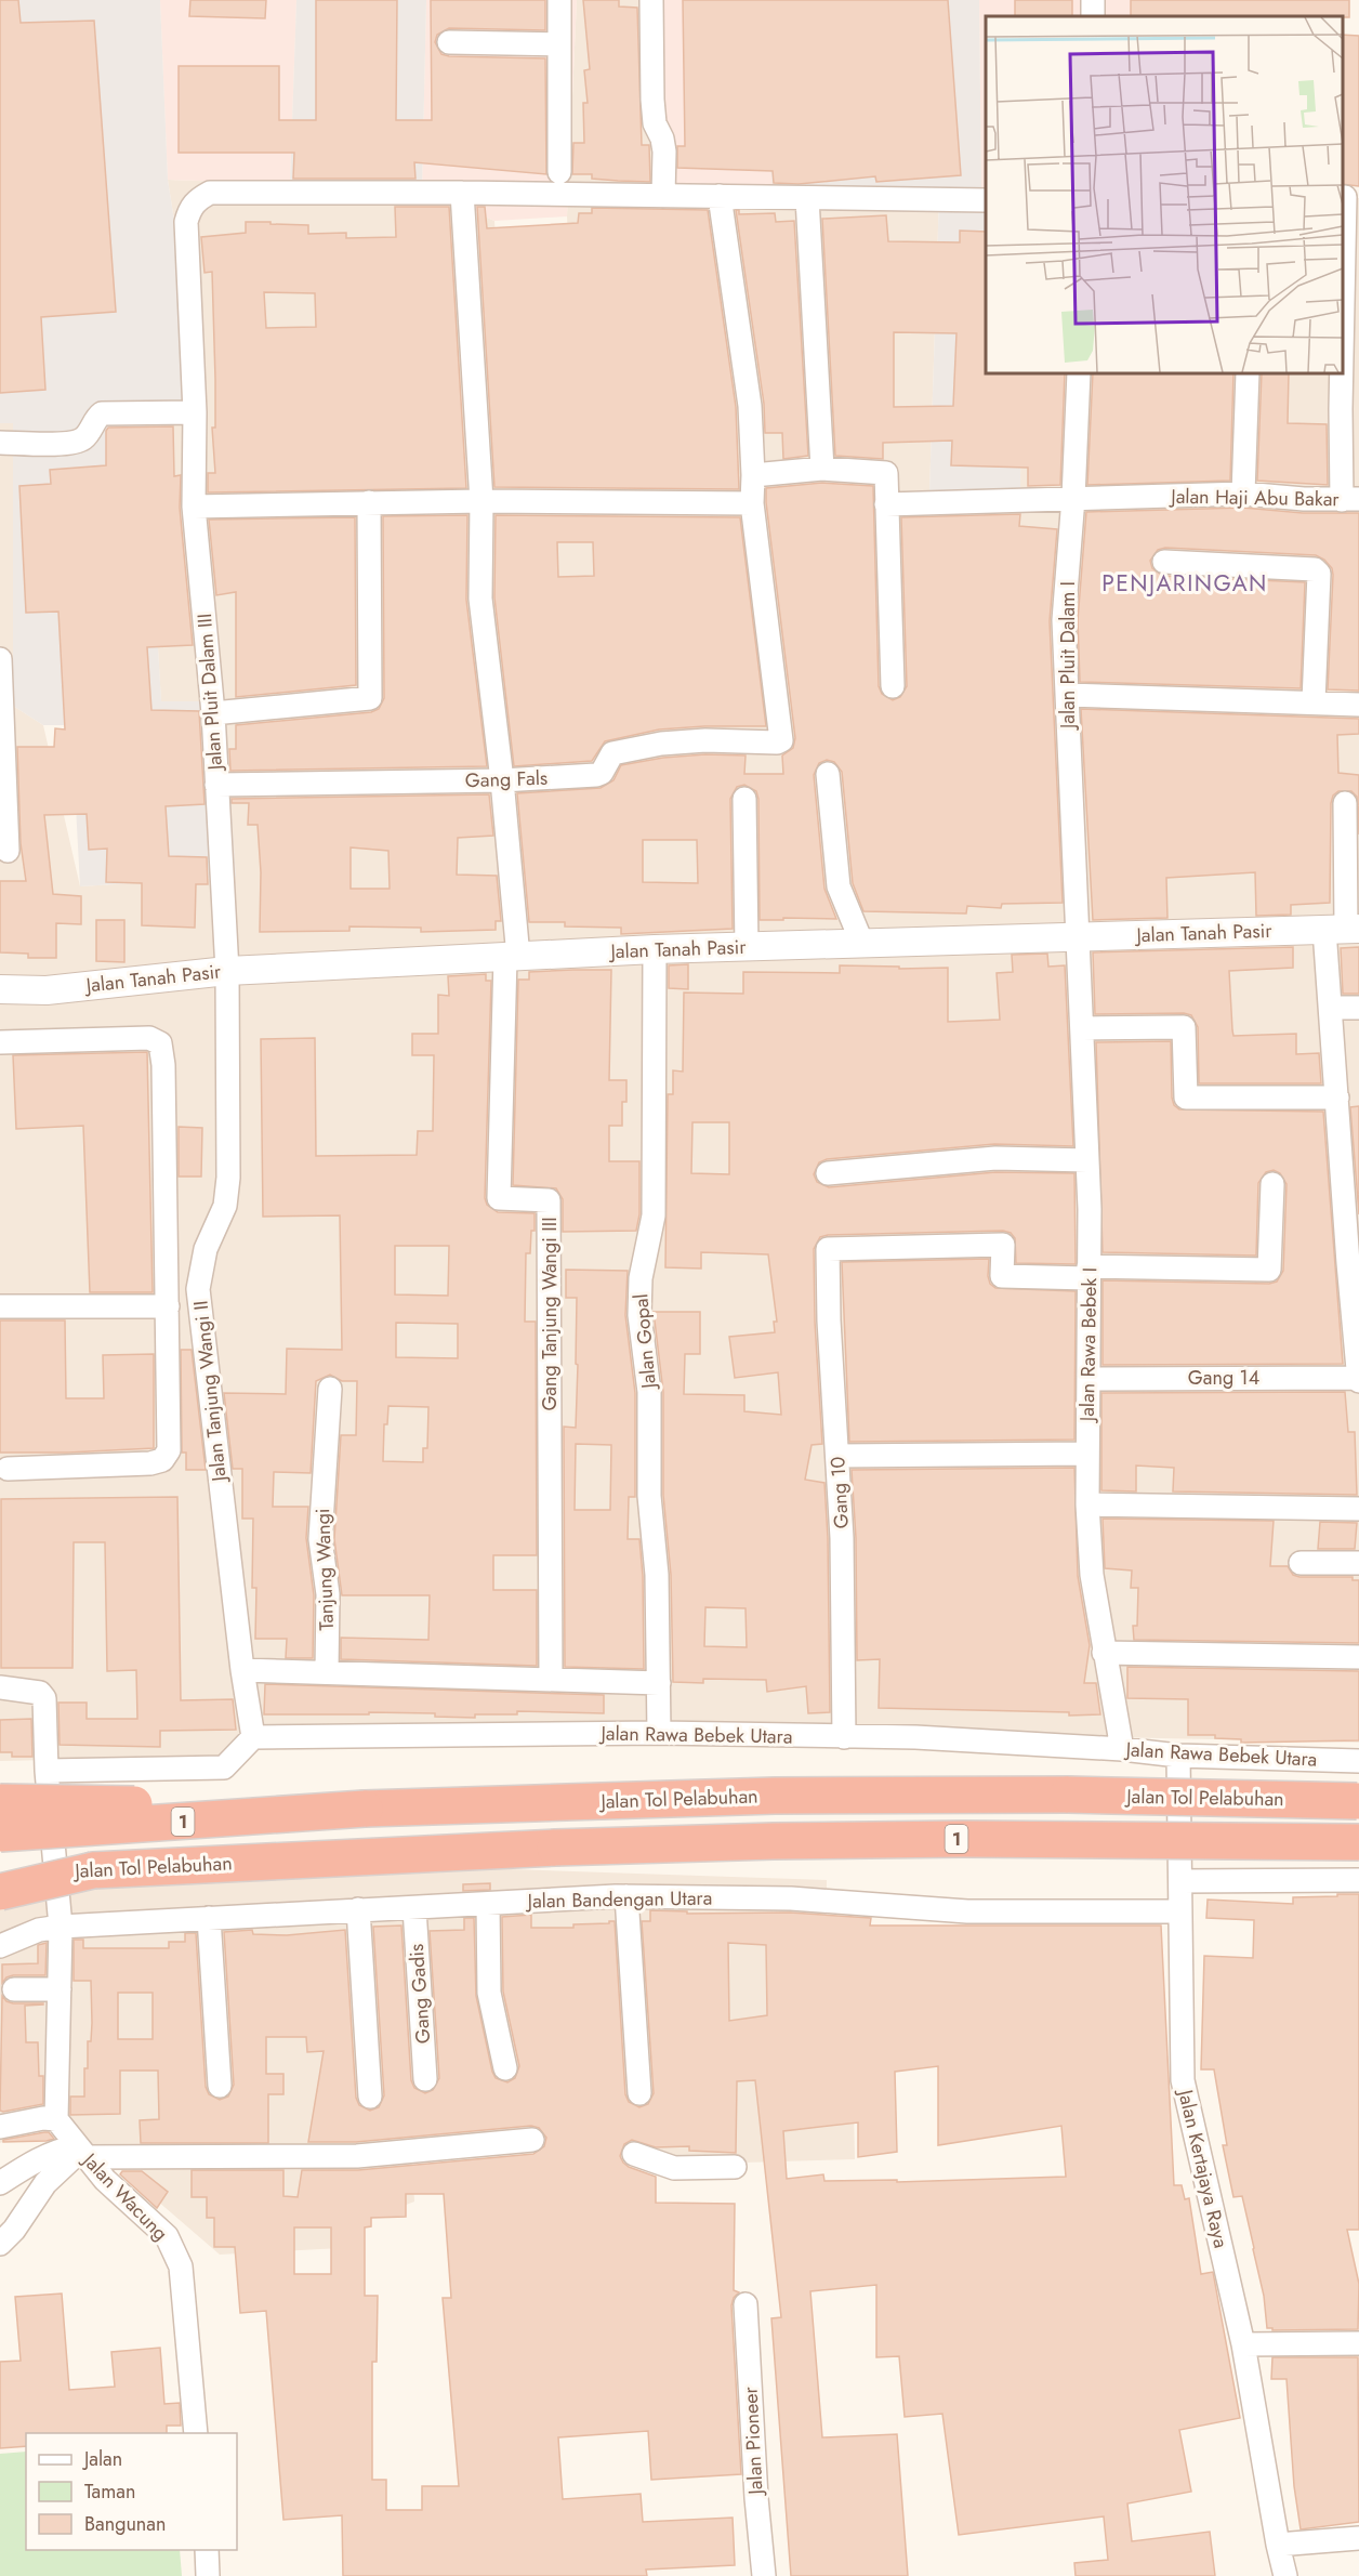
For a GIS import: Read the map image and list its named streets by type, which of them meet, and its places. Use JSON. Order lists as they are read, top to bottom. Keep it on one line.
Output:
{"streets":{"highway":["Jalan Tol Pelabuhan","1"],"street":["Jalan Haji Abu Bakar","Jalan Pluit Dalam I","Jalan Pluit Dalam III","Gang Fals","Jalan Tanah Pasir","Gang Tanjung Wangi III","Jalan Gopal","Jalan Rawa Bebek I","Gang 14","Jalan Tanjung Wangi II","Gang 10","Tanjung Wangi","Jalan Rawa Bebek Utara","Jalan Bandengan Utara","Gang Gadis","Jalan Kertajaya Raya","Jalan Wacung","Jalan Pioneer"]},"crossings":[["Jalan Haji Abu Bakar","Jalan Pluit Dalam I"],["Jalan Pluit Dalam I","Jalan Tanah Pasir"],["Jalan Pluit Dalam I","Jalan Rawa Bebek I"],["Jalan Pluit Dalam III","Gang Fals"],["Jalan Pluit Dalam III","Jalan Tanah Pasir"],["Jalan Pluit Dalam III","Jalan Tanjung Wangi II"],["Jalan Tanah Pasir","Gang Tanjung Wangi III"],["Jalan Tanah Pasir","Jalan Gopal"],["Jalan Tanah Pasir","Jalan Rawa Bebek I"],["Jalan Tanah Pasir","Jalan Tanjung Wangi II"],["Jalan Gopal","Jalan Rawa Bebek Utara"],["Jalan Rawa Bebek I","Gang 14"],["Jalan Rawa Bebek I","Gang 10"],["Jalan Rawa Bebek I","Jalan Rawa Bebek Utara"],["Jalan Tanjung Wangi II","Jalan Rawa Bebek Utara"],["Gang 10","Jalan Rawa Bebek Utara"],["Jalan Rawa Bebek Utara","Jalan Kertajaya Raya"],["Jalan Bandengan Utara","Gang Gadis"],["Jalan Bandengan Utara","Jalan Kertajaya Raya"]],"districts":["PENJARINGAN"],"legend":["Jalan","Taman","Bangunan"]}
